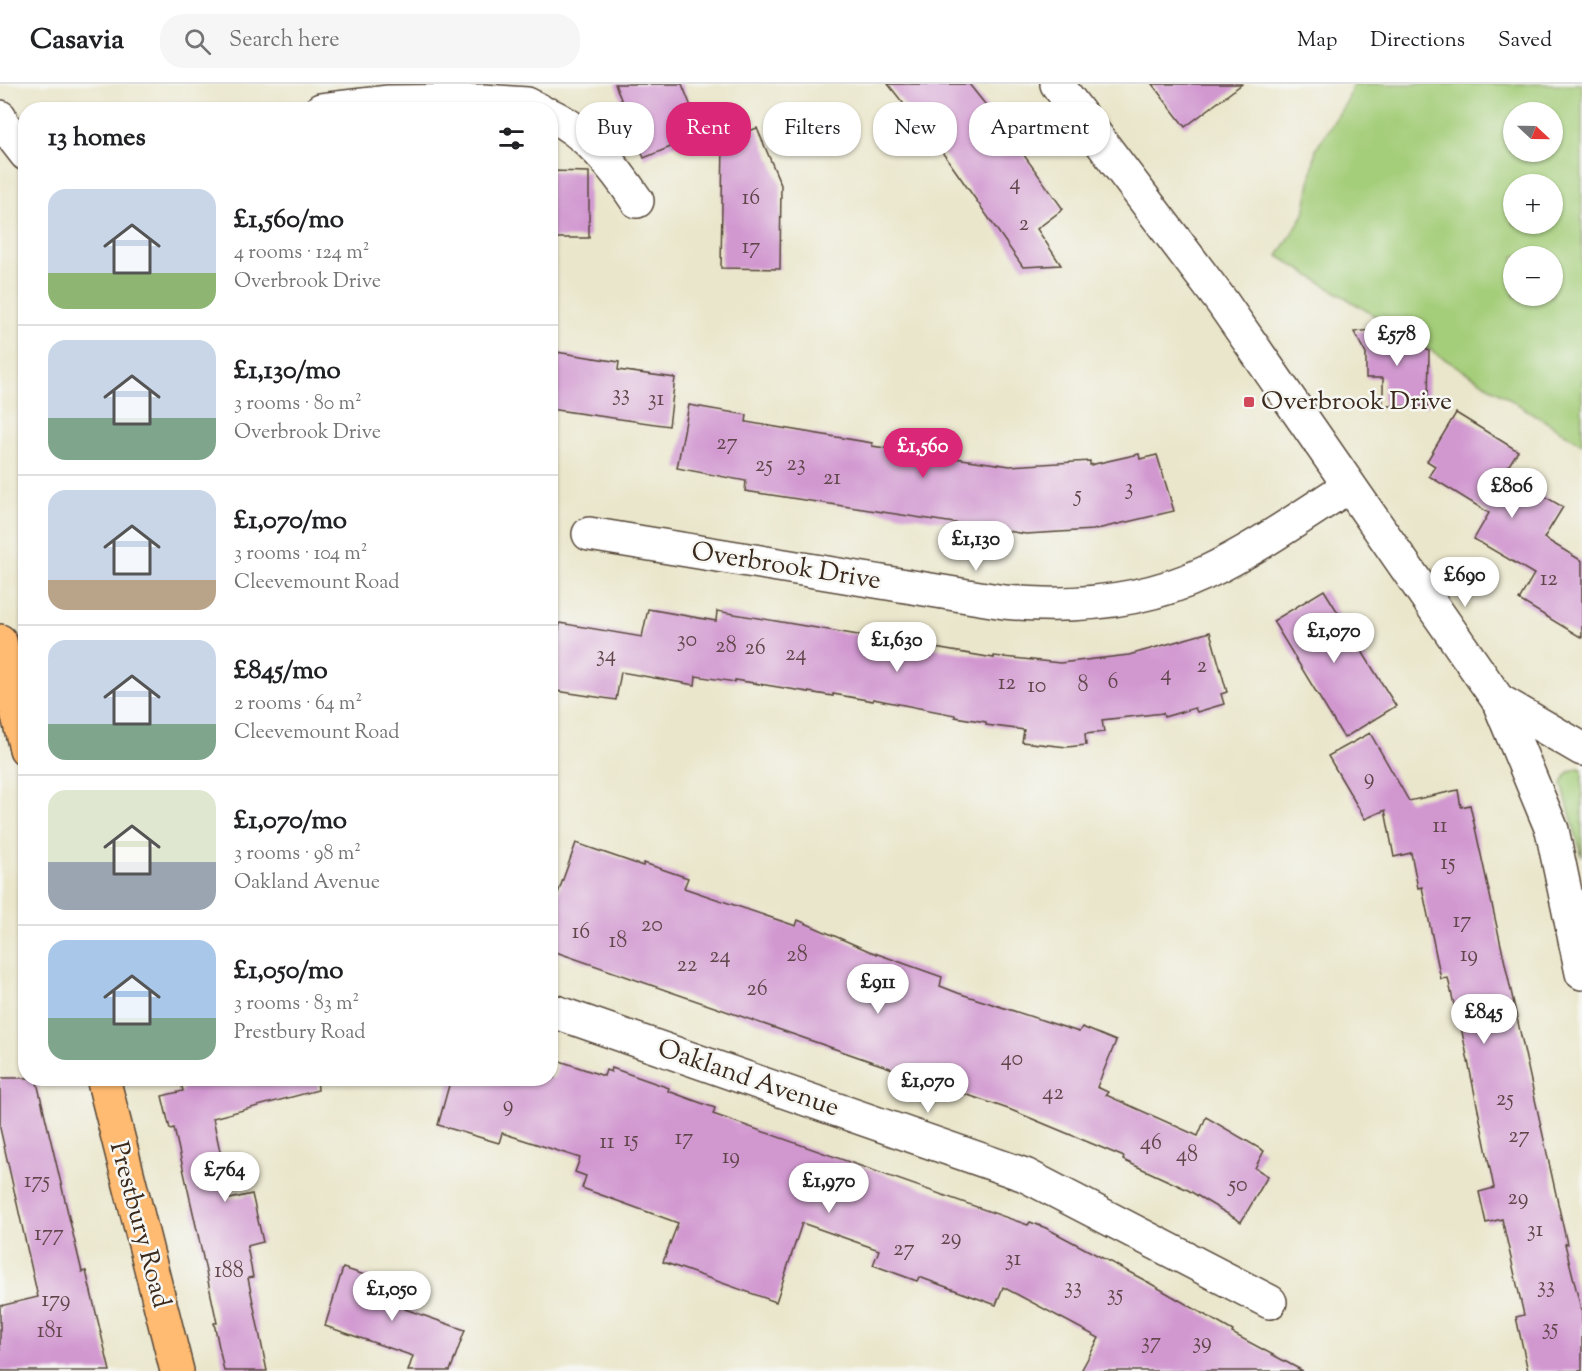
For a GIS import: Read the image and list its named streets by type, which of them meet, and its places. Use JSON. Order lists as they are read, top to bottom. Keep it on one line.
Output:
{"streets":{"main road":["Prestbury Road"],"street":["Overbrook Drive","Oakland Avenue"]},"places":{"transit":["Overbrook Drive"]},"house_numbers":["4","16","2","17","33","31","27","23","25","21","3","5","12","30","28","26","24","34","2","4","6","12","8","10","9","11","15","17","20","16","18","28","19","24","22","26","40","42","25","9","27","17","15","11","46","48","19","175","50","29","31","177","29","27","31","188","33","33","35","179","35","181","37","39"],"north":"right","page":{"header":"Casavia","search":"Search here","nav":["Map","Directions","Saved"],"map_buttons":["+","−"],"chip":["Buy","Rent","Filters","New","Apartment"],"heading":"13 homes","list":[{"name":"£1,560/mo","note":"4 rooms · 124 m² · Overbrook Drive"},{"name":"£1,130/mo","note":"3 rooms · 80 m² · Overbrook Drive"},{"name":"£1,070/mo","note":"3 rooms · 104 m² · Cleevemount Road"},{"name":"£845/mo","note":"2 rooms · 64 m² · Cleevemount Road"},{"name":"£1,070/mo","note":"3 rooms · 98 m² · Oakland Avenue"},{"name":"£1,050/mo","note":"3 rooms · 83 m² · Prestbury Road"}],"price":["£578","£1,560","£806","£1,130","£690","£1,070","£1,630","£911","£845","£1,070","£764","£1,970","£1,050"]}}
